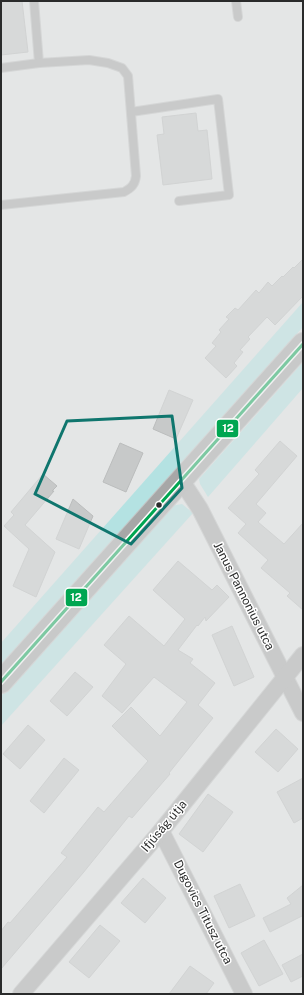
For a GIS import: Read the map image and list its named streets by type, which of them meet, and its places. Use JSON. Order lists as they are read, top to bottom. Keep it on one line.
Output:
{"streets":{"street":["Janus Pannonius utca","Ifjúság útja","Dugovics Titusz utca"]},"crossings":[["Janus Pannonius utca","Ifjúság útja"],["Ifjúság útja","Dugovics Titusz utca"]],"lines":["transit line 12"]}
